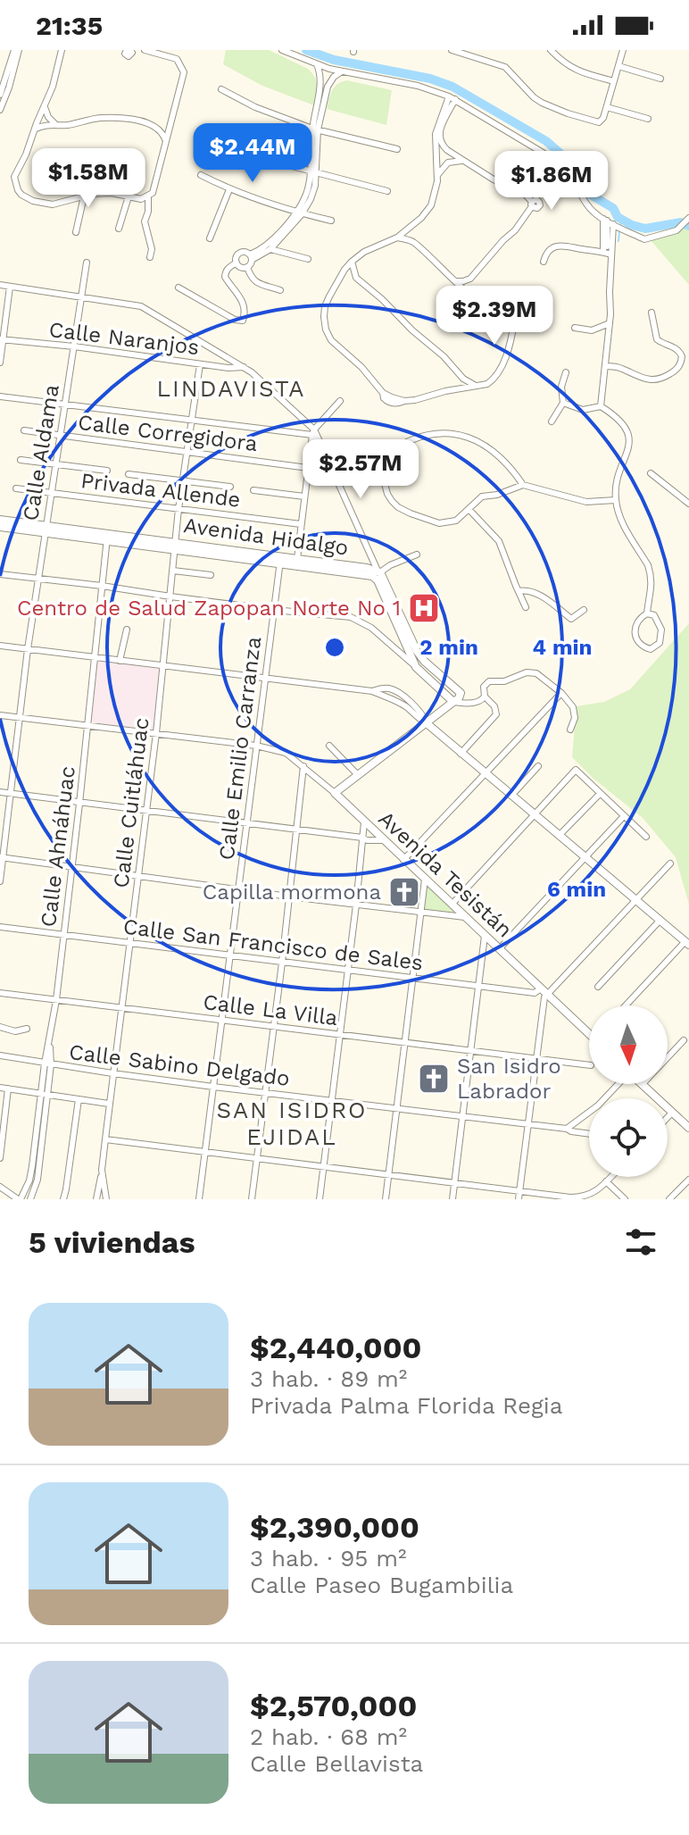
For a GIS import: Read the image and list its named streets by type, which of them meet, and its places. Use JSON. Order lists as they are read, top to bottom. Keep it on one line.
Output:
{"streets":{"main road":["Avenida Hidalgo","Avenida Tesistán"],"street":["Calle Naranjos","Calle Corregidora","Calle Aldama","Privada Allende","Calle Emilio Carranza","Calle Cuitláhuac","Calle Ahnáhuac","Calle San Francisco de Sales","Calle La Villa","Calle Sabino Delgado"]},"crossings":[["Calle Naranjos","Calle Aldama"],["Calle Naranjos","Calle Cuitláhuac"],["Calle Corregidora","Calle Aldama"],["Calle Corregidora","Calle Cuitláhuac"],["Calle Aldama","Privada Allende"],["Calle Aldama","Avenida Hidalgo"],["Calle Aldama","Avenida Tesistán"],["Privada Allende","Calle Cuitláhuac"],["Avenida Hidalgo","Calle Emilio Carranza"],["Avenida Hidalgo","Calle Cuitláhuac"],["Avenida Hidalgo","Calle Ahnáhuac"],["Calle Emilio Carranza","Avenida Tesistán"],["Calle Emilio Carranza","Calle San Francisco de Sales"],["Calle Emilio Carranza","Calle La Villa"],["Calle Emilio Carranza","Calle Sabino Delgado"],["Calle Cuitláhuac","Avenida Tesistán"],["Calle Cuitláhuac","Calle San Francisco de Sales"],["Calle Cuitláhuac","Calle La Villa"],["Calle Cuitláhuac","Calle Sabino Delgado"],["Calle Ahnáhuac","Avenida Tesistán"],["Calle Ahnáhuac","Calle San Francisco de Sales"],["Calle Ahnáhuac","Calle La Villa"],["Calle Ahnáhuac","Calle Sabino Delgado"],["Avenida Tesistán","Calle San Francisco de Sales"]],"districts":["LINDAVISTA","SAN ISIDRO EJIDAL"],"places":{"hospital":["Centro de Salud Zapopan Norte No 1"],"church":["Capilla mormona","San Isidro Labrador"]},"north":"bottom","page":{"status":"21:35","price":["$2.44M","$1.58M","$1.86M","$2.39M","$2.57M"],"heading":"5 viviendas","list":[{"name":"$2,440,000","note":"3 hab. · 89 m² · Privada Palma Florida Regia"},{"name":"$2,390,000","note":"3 hab. · 95 m² · Calle Paseo Bugambilia"},{"name":"$2,570,000","note":"2 hab. · 68 m² · Calle Bellavista"}]},"rings":["2 min","4 min","6 min"]}
